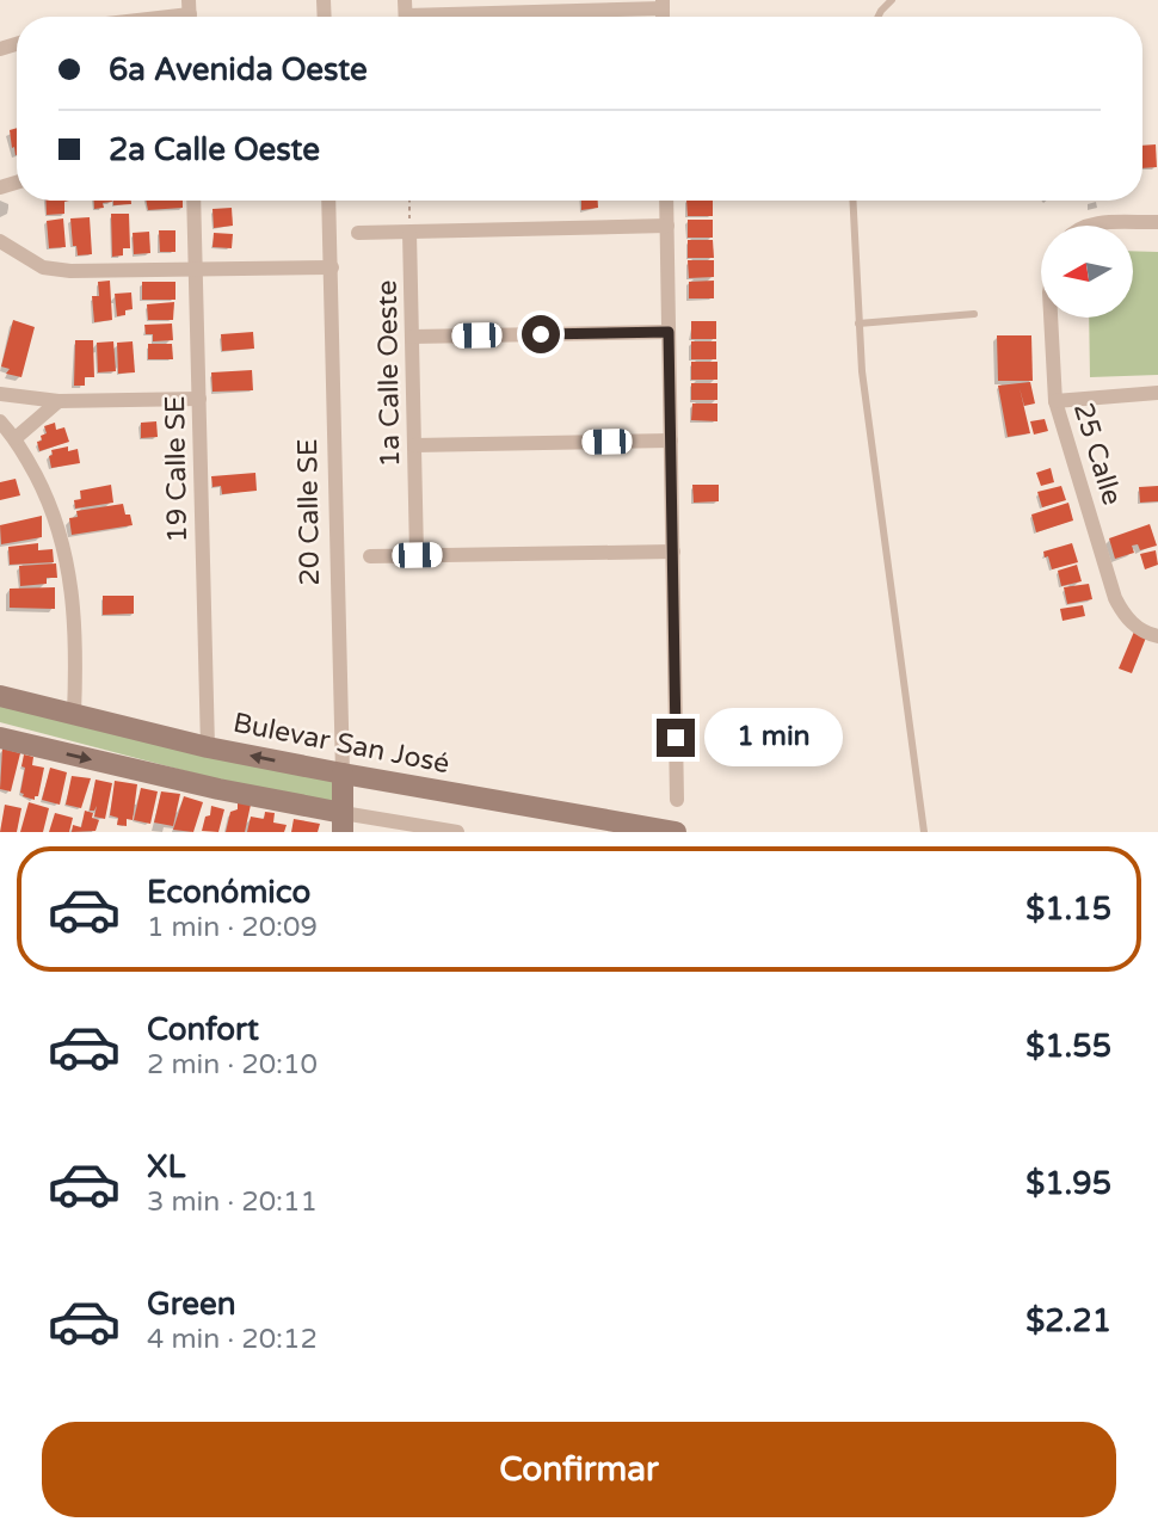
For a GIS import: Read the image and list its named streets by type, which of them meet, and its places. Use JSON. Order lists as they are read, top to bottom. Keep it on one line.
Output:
{"streets":{"street":["1a Calle Oeste","25 Calle","19 Calle SE","20 Calle SE","Bulevar San José"]},"crossings":[["19 Calle SE","Bulevar San José"],["20 Calle SE","Bulevar San José"]],"north":"left","page":{"banner":["6a Avenida Oeste","2a Calle Oeste"],"bubble":"1 min","list":[{"name":"Económico","note":"1 min · 20:09","value":"$1.15"},{"name":"Confort","note":"2 min · 20:10","value":"$1.55"},{"name":"XL","note":"3 min · 20:11","value":"$1.95"},{"name":"Green","note":"4 min · 20:12","value":"$2.21"}],"buttons":"Confirmar"}}
